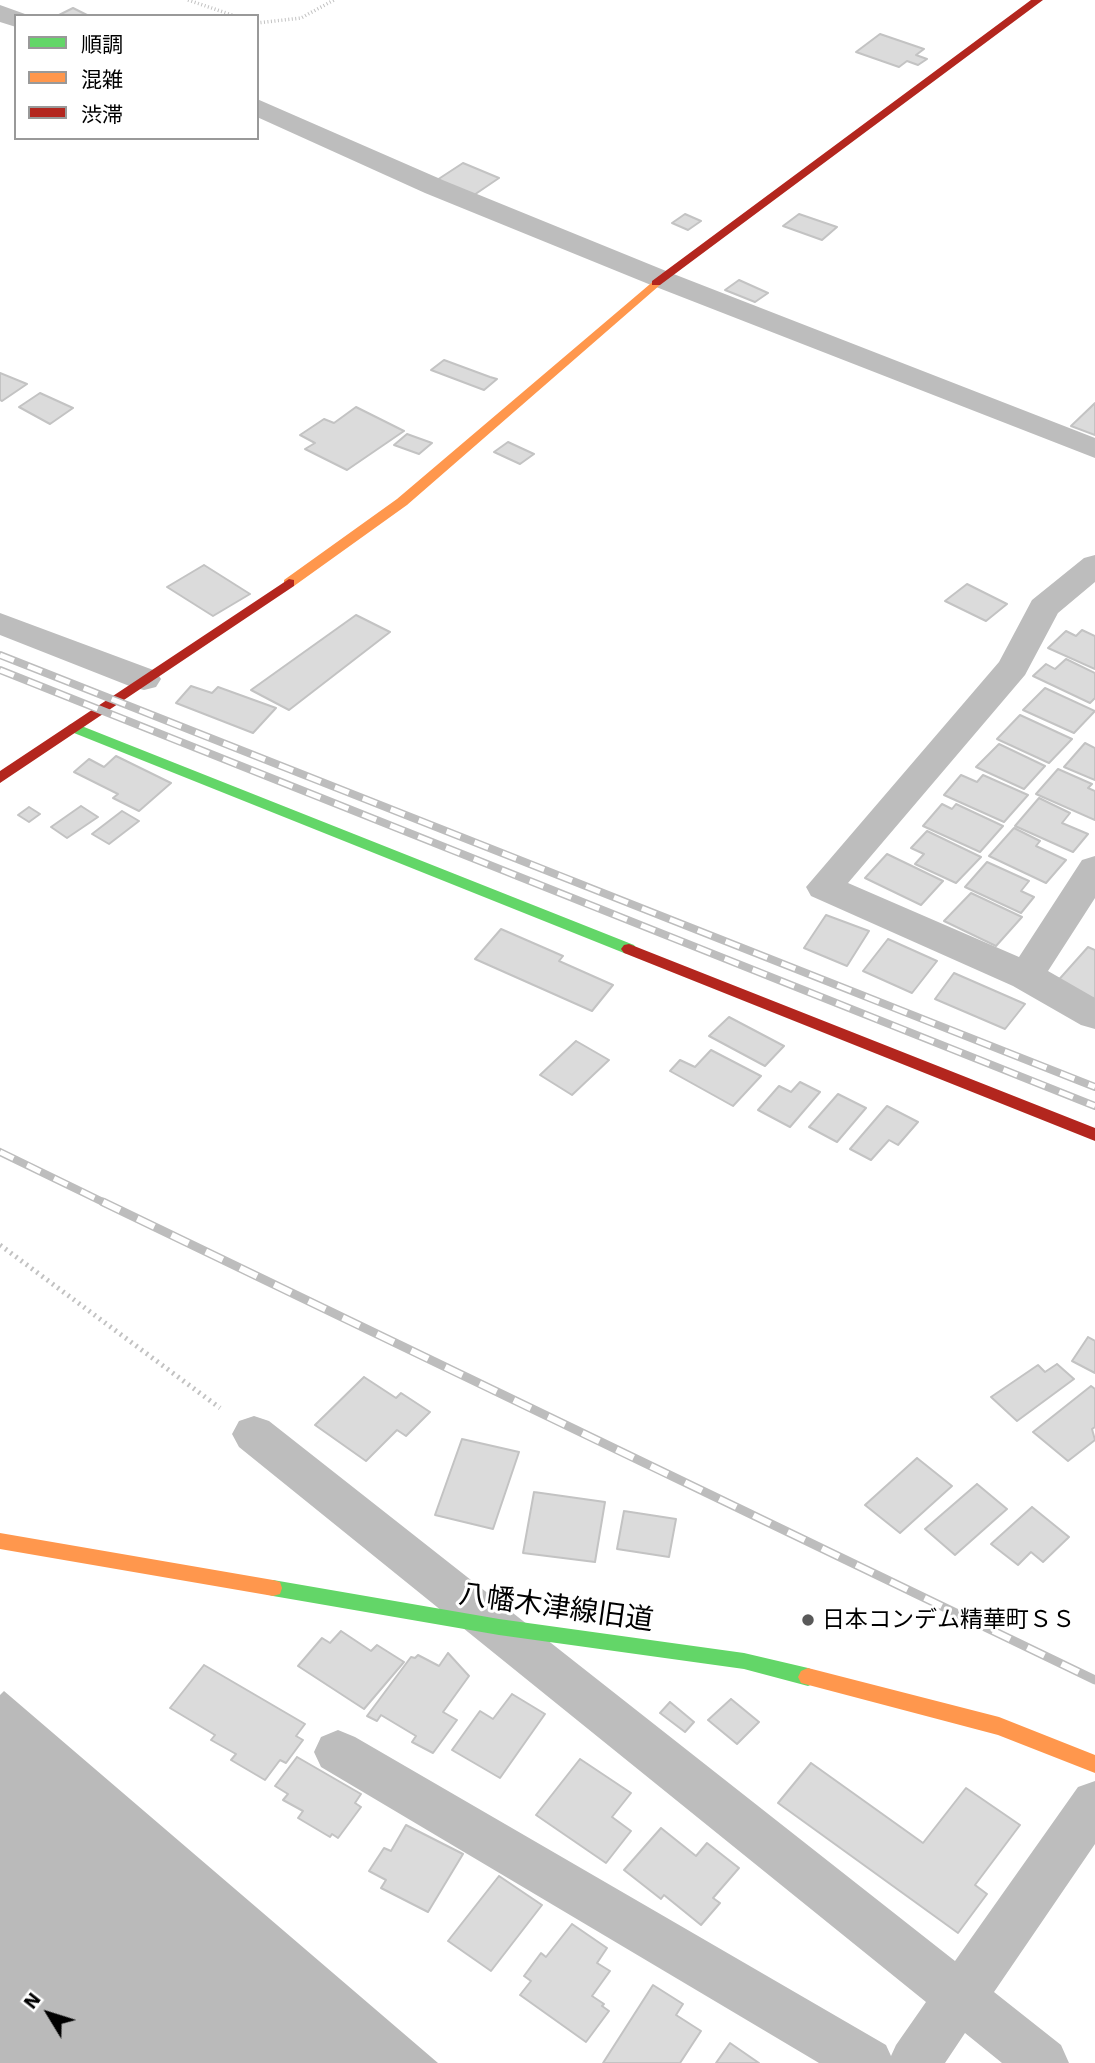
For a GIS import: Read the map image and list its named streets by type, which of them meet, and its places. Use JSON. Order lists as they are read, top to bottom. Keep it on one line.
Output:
{"streets":{"street":["八幡木津線旧道"]},"places":["日本コンデム精華町ＳＳ"],"legend":["順調","混雑","渋滞"],"north":"top left"}
